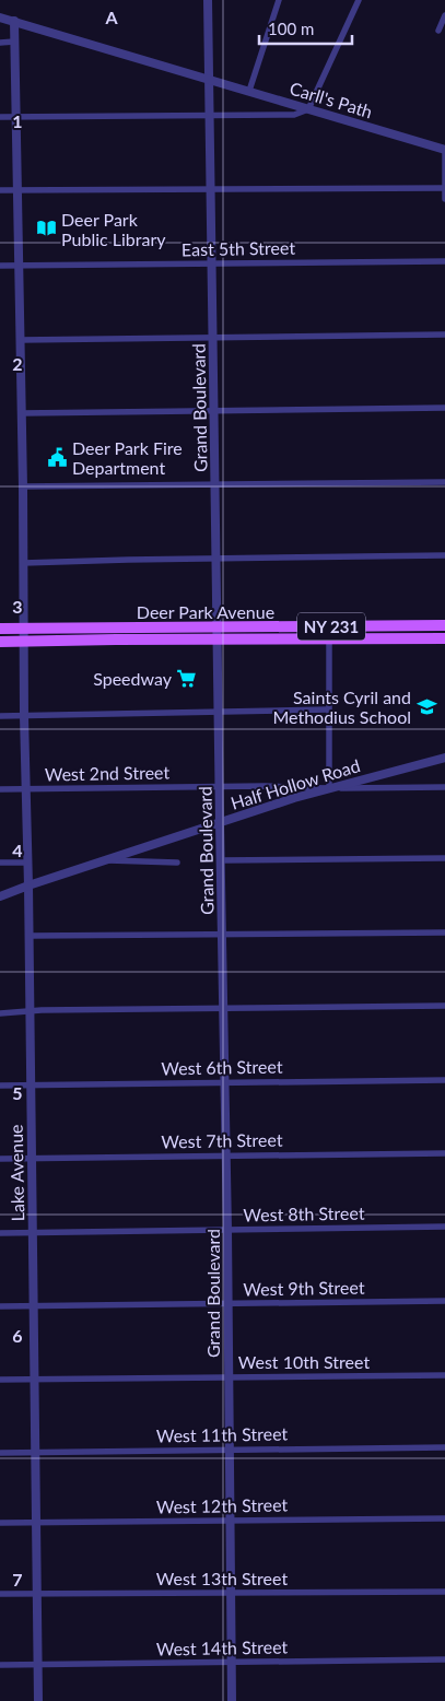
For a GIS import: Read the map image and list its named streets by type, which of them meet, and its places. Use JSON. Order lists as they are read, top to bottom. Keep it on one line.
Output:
{"streets":{"main road":["Deer Park Avenue","NY 231"],"street":["Carll's Path","East 5th Street","Grand Boulevard","West 2nd Street","Half Hollow Road","West 6th Street","West 7th Street","Lake Avenue","West 8th Street","West 9th Street","West 10th Street","West 11th Street","West 12th Street","West 13th Street","West 14th Street"]},"crossings":[["Carll's Path","Grand Boulevard"],["Carll's Path","Lake Avenue"],["East 5th Street","Grand Boulevard"],["East 5th Street","Lake Avenue"],["Grand Boulevard","Deer Park Avenue"],["Grand Boulevard","West 2nd Street"],["Grand Boulevard","Half Hollow Road"],["Grand Boulevard","West 6th Street"],["Grand Boulevard","West 7th Street"],["Grand Boulevard","West 8th Street"],["Grand Boulevard","West 9th Street"],["Grand Boulevard","West 10th Street"],["Grand Boulevard","West 11th Street"],["Grand Boulevard","West 12th Street"],["Grand Boulevard","West 13th Street"],["Grand Boulevard","West 14th Street"],["Deer Park Avenue","Lake Avenue"],["West 2nd Street","Half Hollow Road"],["West 2nd Street","Lake Avenue"],["Half Hollow Road","Lake Avenue"],["West 6th Street","Lake Avenue"],["West 7th Street","Lake Avenue"],["Lake Avenue","West 8th Street"],["Lake Avenue","West 9th Street"],["Lake Avenue","West 10th Street"],["Lake Avenue","West 11th Street"],["Lake Avenue","West 12th Street"],["Lake Avenue","West 13th Street"],["Lake Avenue","West 14th Street"]],"places":{"library":["Deer Park Public Library"],"public building":["Deer Park Fire Department"],"supermarket":["Speedway"],"school or university":["Saints Cyril and Methodius School"]},"scale_bar":"100 m","grid":{"columns":["A"],"rows":["1","2","3","4","5","6","7"]}}
